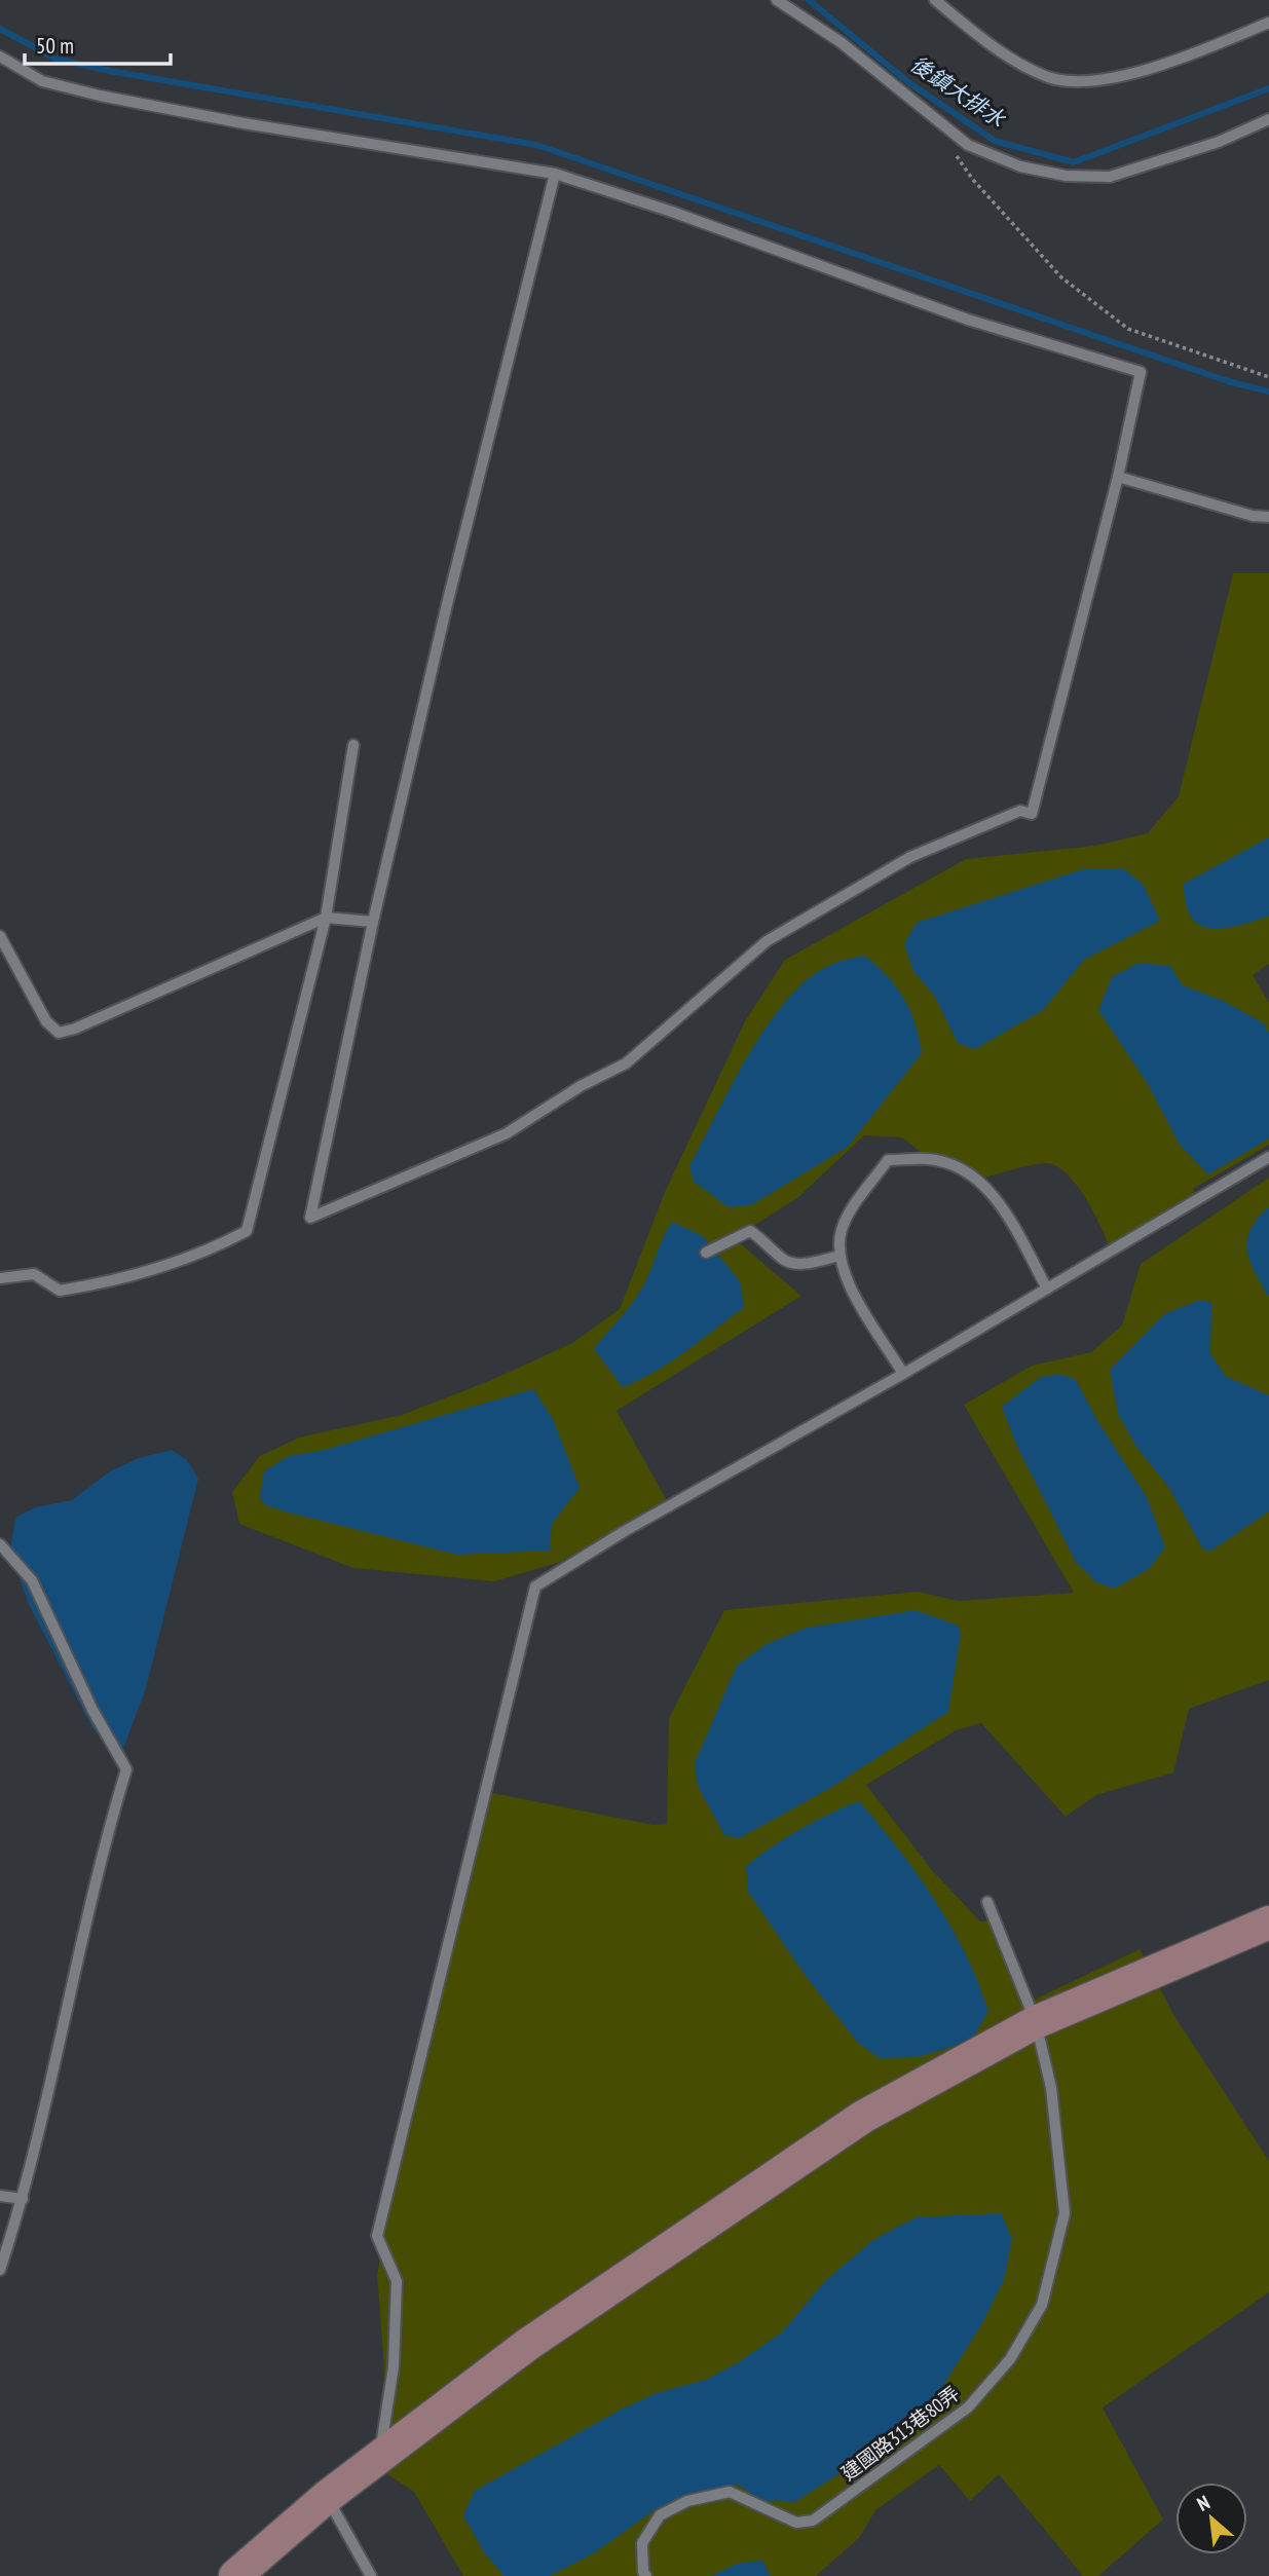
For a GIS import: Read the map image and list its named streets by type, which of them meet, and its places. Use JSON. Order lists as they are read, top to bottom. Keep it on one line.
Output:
{"streets":{"lane":["建國路313巷80弄"]},"water":["後鎮大排水"],"scale_bar":"50 m","north":"top left"}
